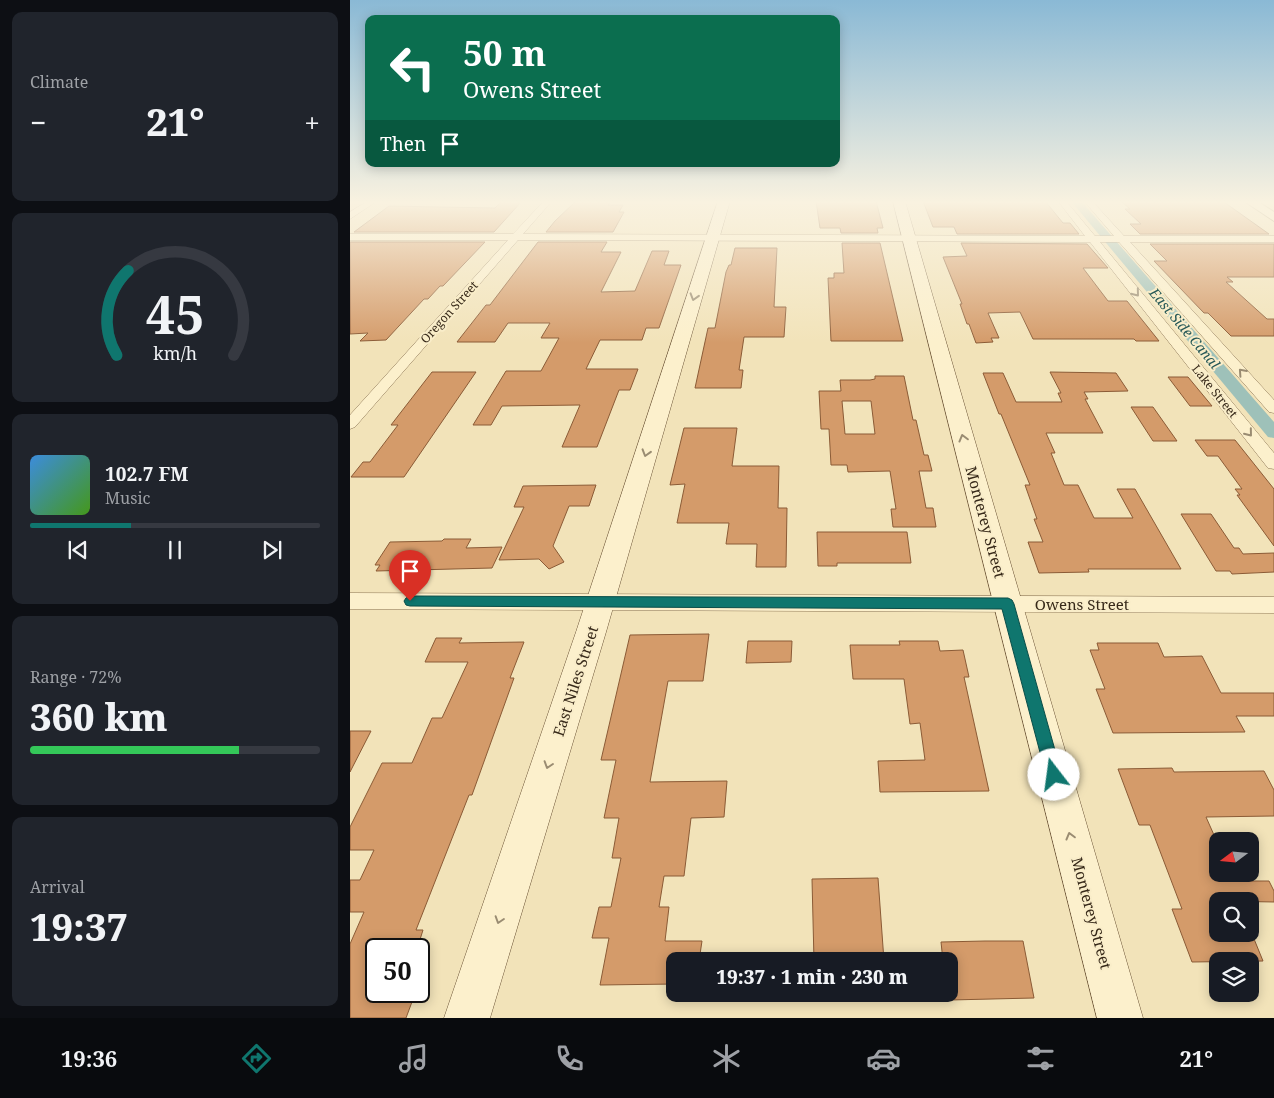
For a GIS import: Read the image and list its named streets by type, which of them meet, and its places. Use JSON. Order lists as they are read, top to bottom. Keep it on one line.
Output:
{"streets":{"main road":["Monterey Street","East Niles Street"],"street":["Oregon Street","Lake Street","Owens Street"]},"crossings":[["Monterey Street","Owens Street"],["Owens Street","East Niles Street"]],"one_way":["Monterey Street","East Niles Street"],"water":["East Side Canal"],"north":"left","page":{"tile":["Climate",["Range · 72%","360 km"],["Arrival","19:37"]],"turn":["50 m","Owens Street"],"heat":["−","21°","+"],"then":"Then","song":["102.7 FM","Music"],"limit":"50","trip":"19:37 · 1 min · 230 m","tabs":["19:36","21°"],"gauge":["45","km/h"]}}
